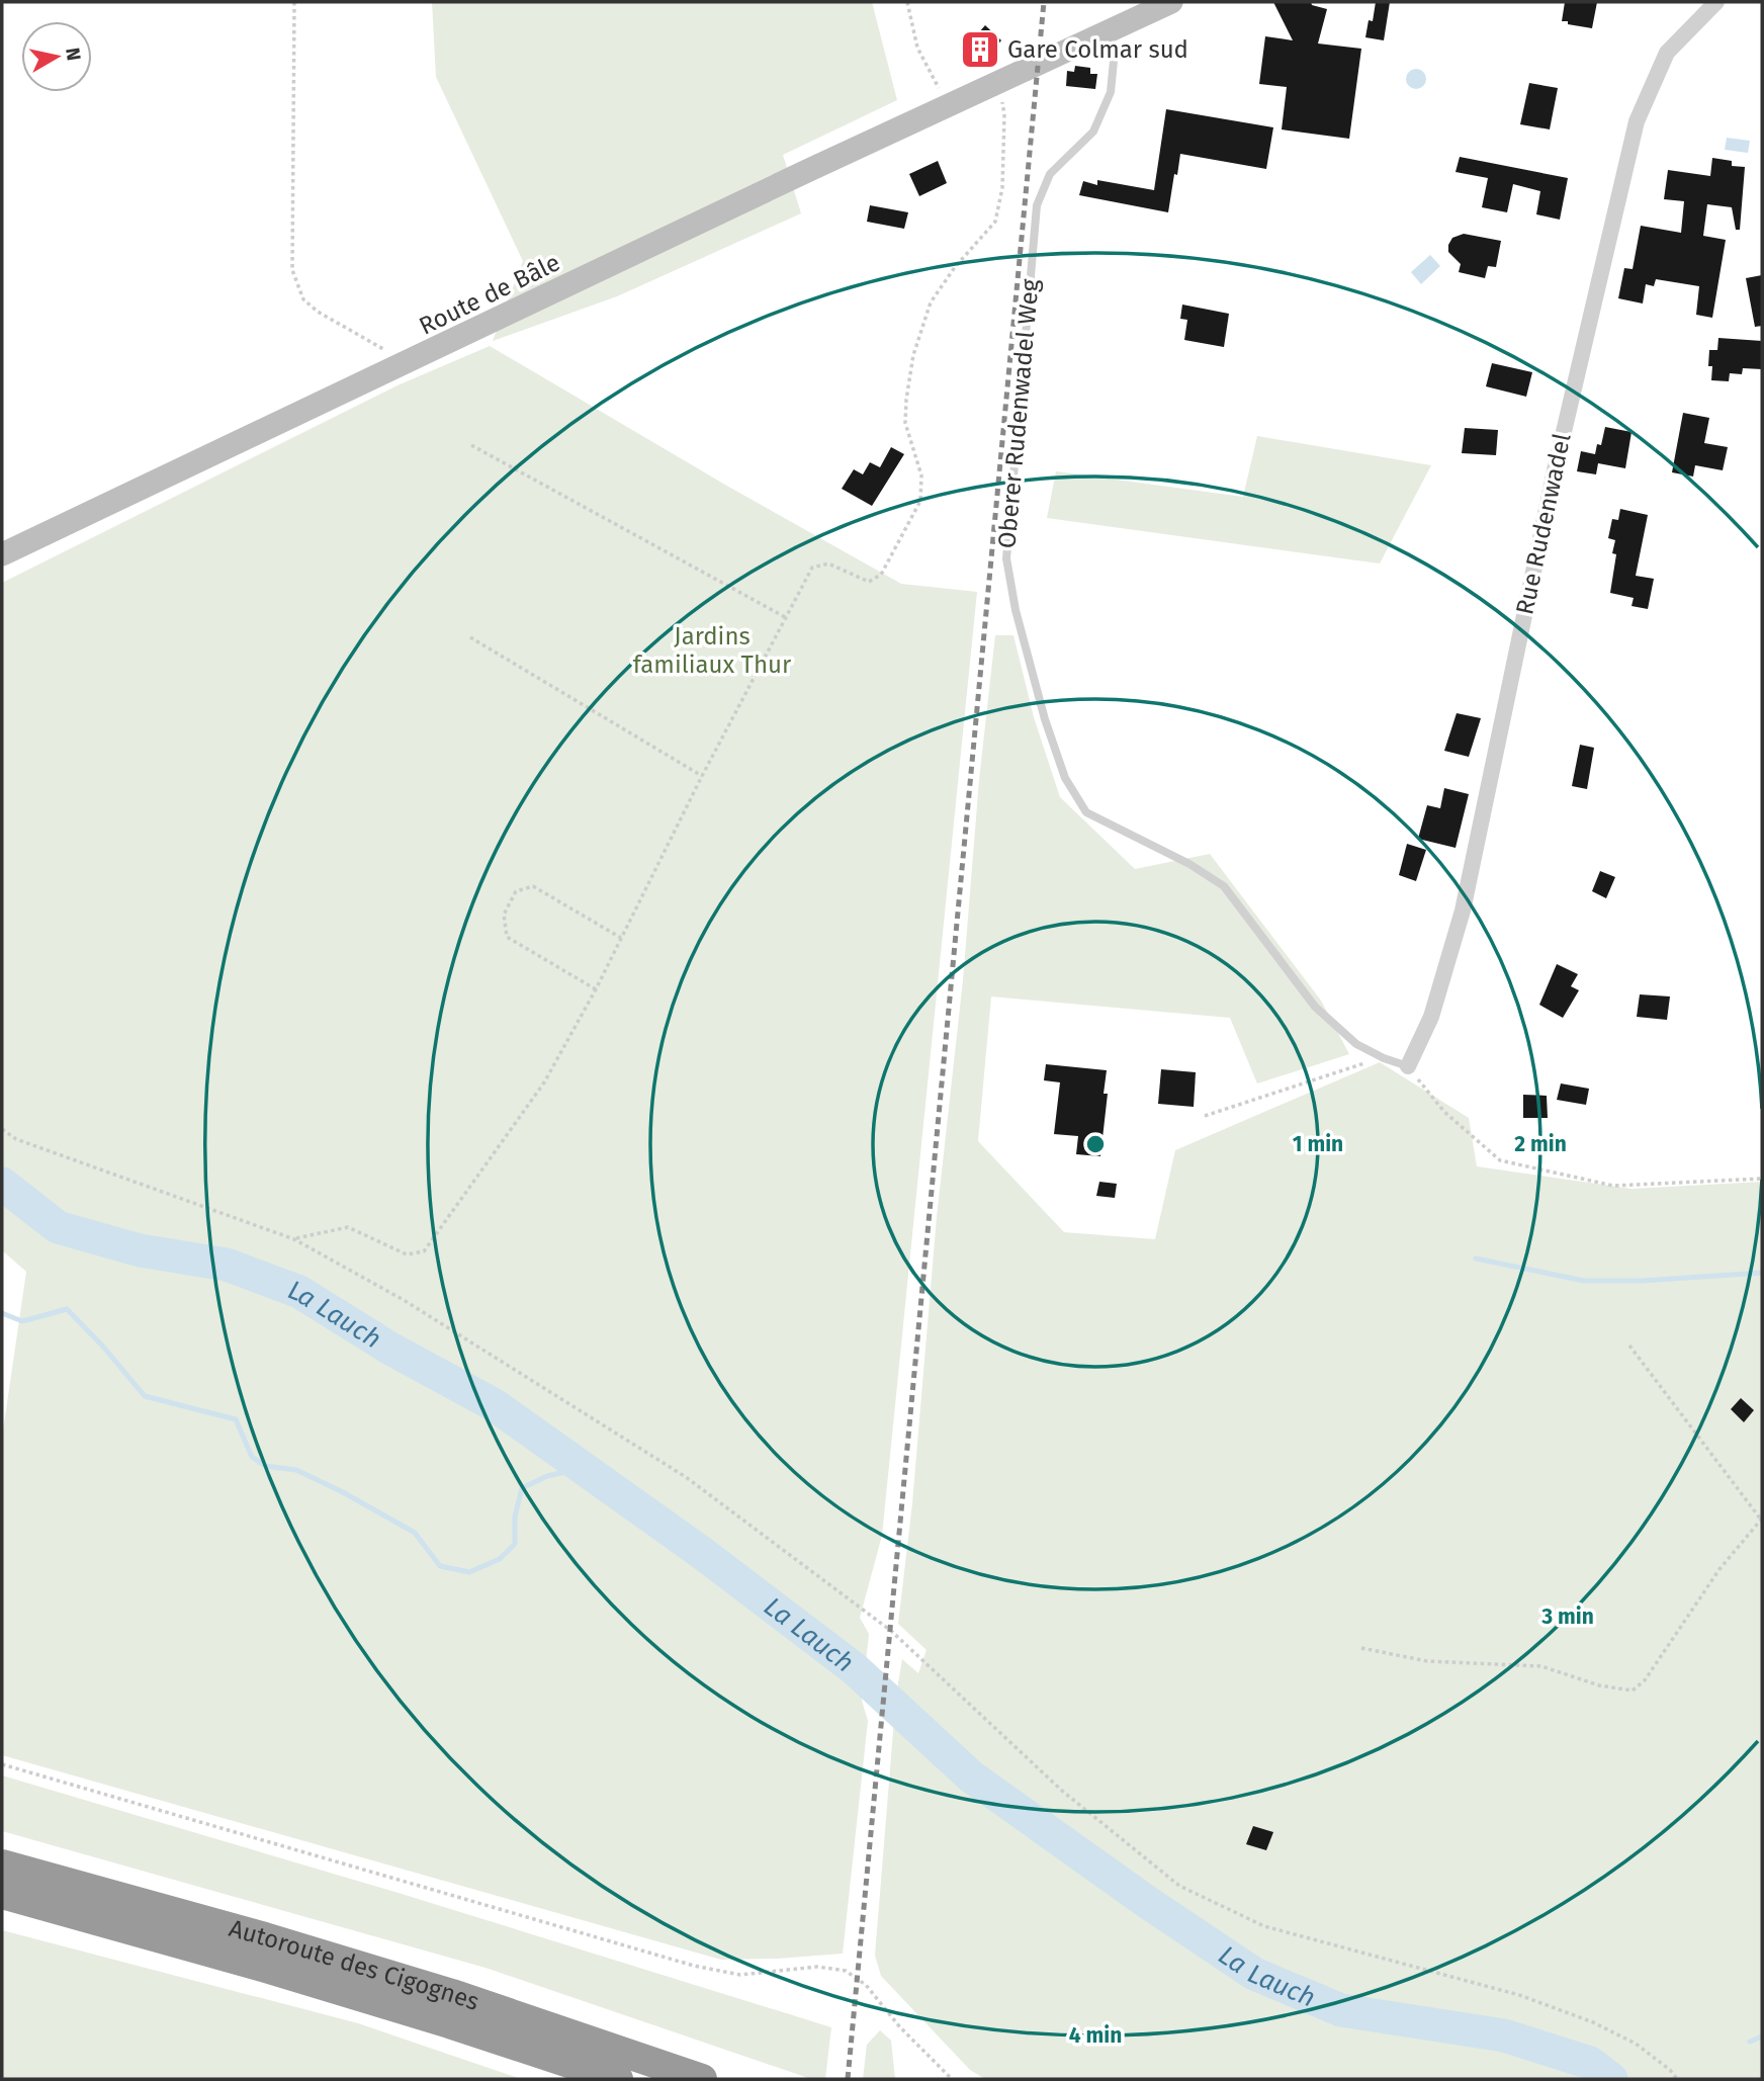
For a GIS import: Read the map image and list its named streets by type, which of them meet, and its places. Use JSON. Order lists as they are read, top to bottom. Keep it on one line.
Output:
{"streets":{"highway":["Autoroute des Cigognes"],"main road":["Route de Bâle"],"street":["Rue Rudenwadel"],"lane":["Oberer Rudenwadel Weg"]},"crossings":[["Route de Bâle","Oberer Rudenwadel Weg"],["Oberer Rudenwadel Weg","Rue Rudenwadel"]],"water":["La Lauch"],"parks":["Jardins familiaux Thur"],"places":{"building":["Gare Colmar sud"]},"north":"right","rings":["1 min","2 min","3 min","4 min"]}
